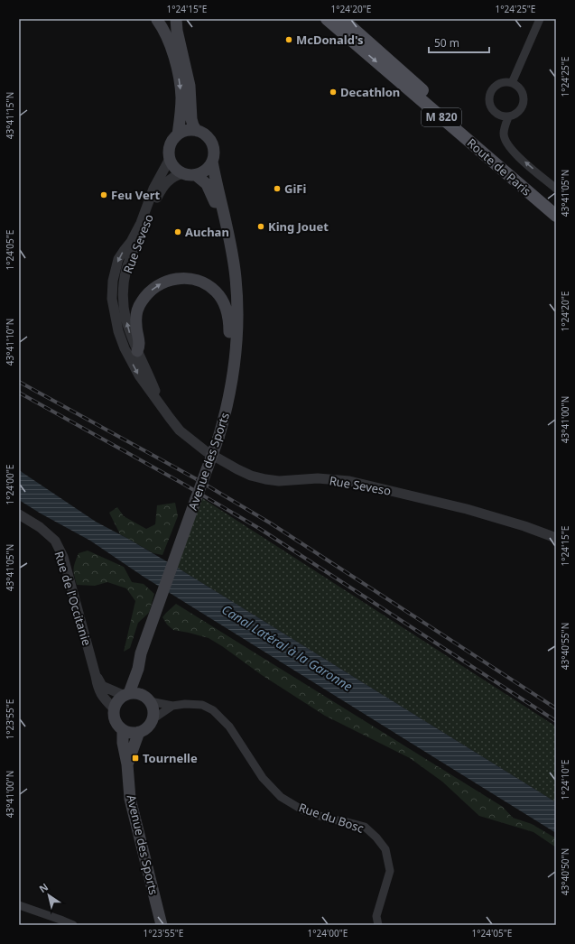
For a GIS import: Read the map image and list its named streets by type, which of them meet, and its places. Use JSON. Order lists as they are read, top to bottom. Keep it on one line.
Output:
{"streets":{"main road":["M 820","Route de Paris","Avenue des Sports"],"street":["Rue Seveso","Rue de l'Occitanie","Rue du Bosc"]},"crossings":[["Rue Seveso","Avenue des Sports"],["Avenue des Sports","Rue de l'Occitanie"],["Avenue des Sports","Rue du Bosc"],["Rue de l'Occitanie","Rue du Bosc"]],"water":["Canal Latéral à la Garonne"],"places":{"other":["McDonald's","Decathlon","GiFi","Feu Vert","King Jouet","Auchan"],"transit":["Tournelle"]},"scale_bar":"50 m","north":"top left","coordinates":["1°24'15\"E","1°24'20\"E","1°24'25\"E","43°41'15\"N","43°41'05\"N","1°24'05\"E","43°41'10\"N","43°41'00\"N","1°24'00\"E","43°40'55\"N","1°23'55\"E","1°24'10\"E","43°40'50\"N"]}
